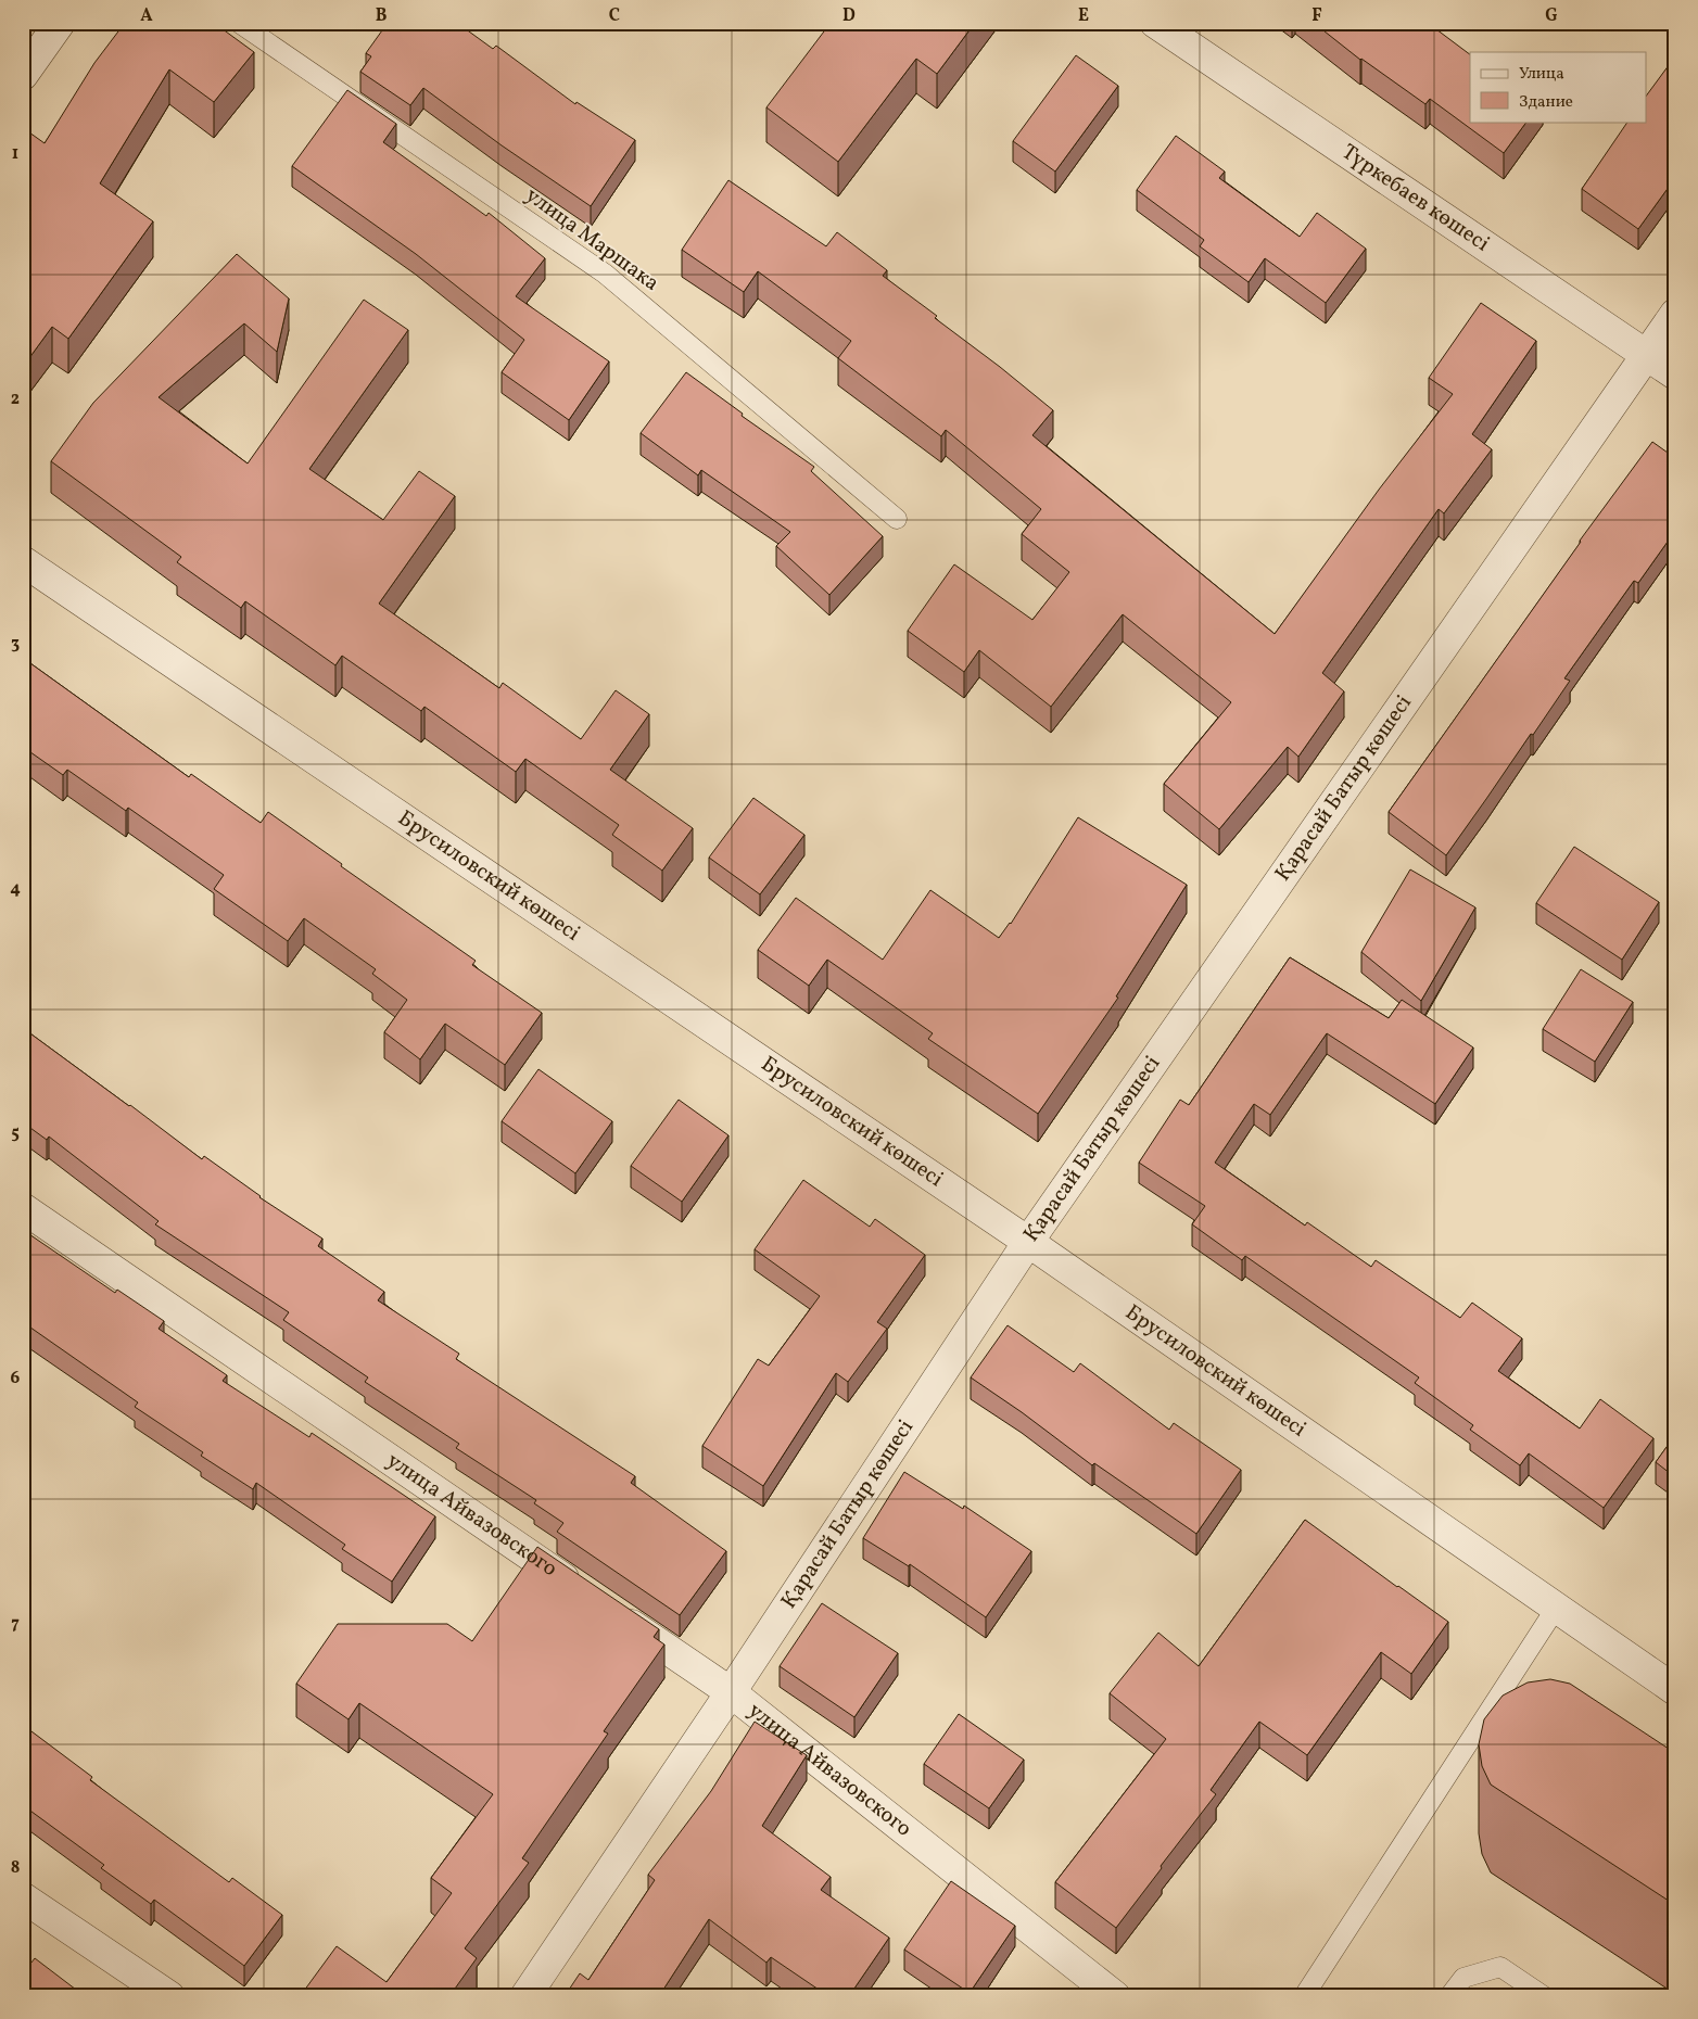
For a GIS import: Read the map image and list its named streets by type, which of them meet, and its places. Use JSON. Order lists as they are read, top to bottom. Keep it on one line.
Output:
{"streets":{"street":["Түркебаев көшесі","Қарасай Батыр көшесі","Брусиловский көшесі","улица Айвазовского"],"lane":["улица Маршака"]},"crossings":[["Түркебаев көшесі","Қарасай Батыр көшесі"],["Қарасай Батыр көшесі","Брусиловский көшесі"],["Қарасай Батыр көшесі","улица Айвазовского"]],"legend":["Улица","Здание"],"grid":{"columns":["A","B","C","D","E","F","G"],"rows":["1","2","3","4","5","6","7","8"]}}
